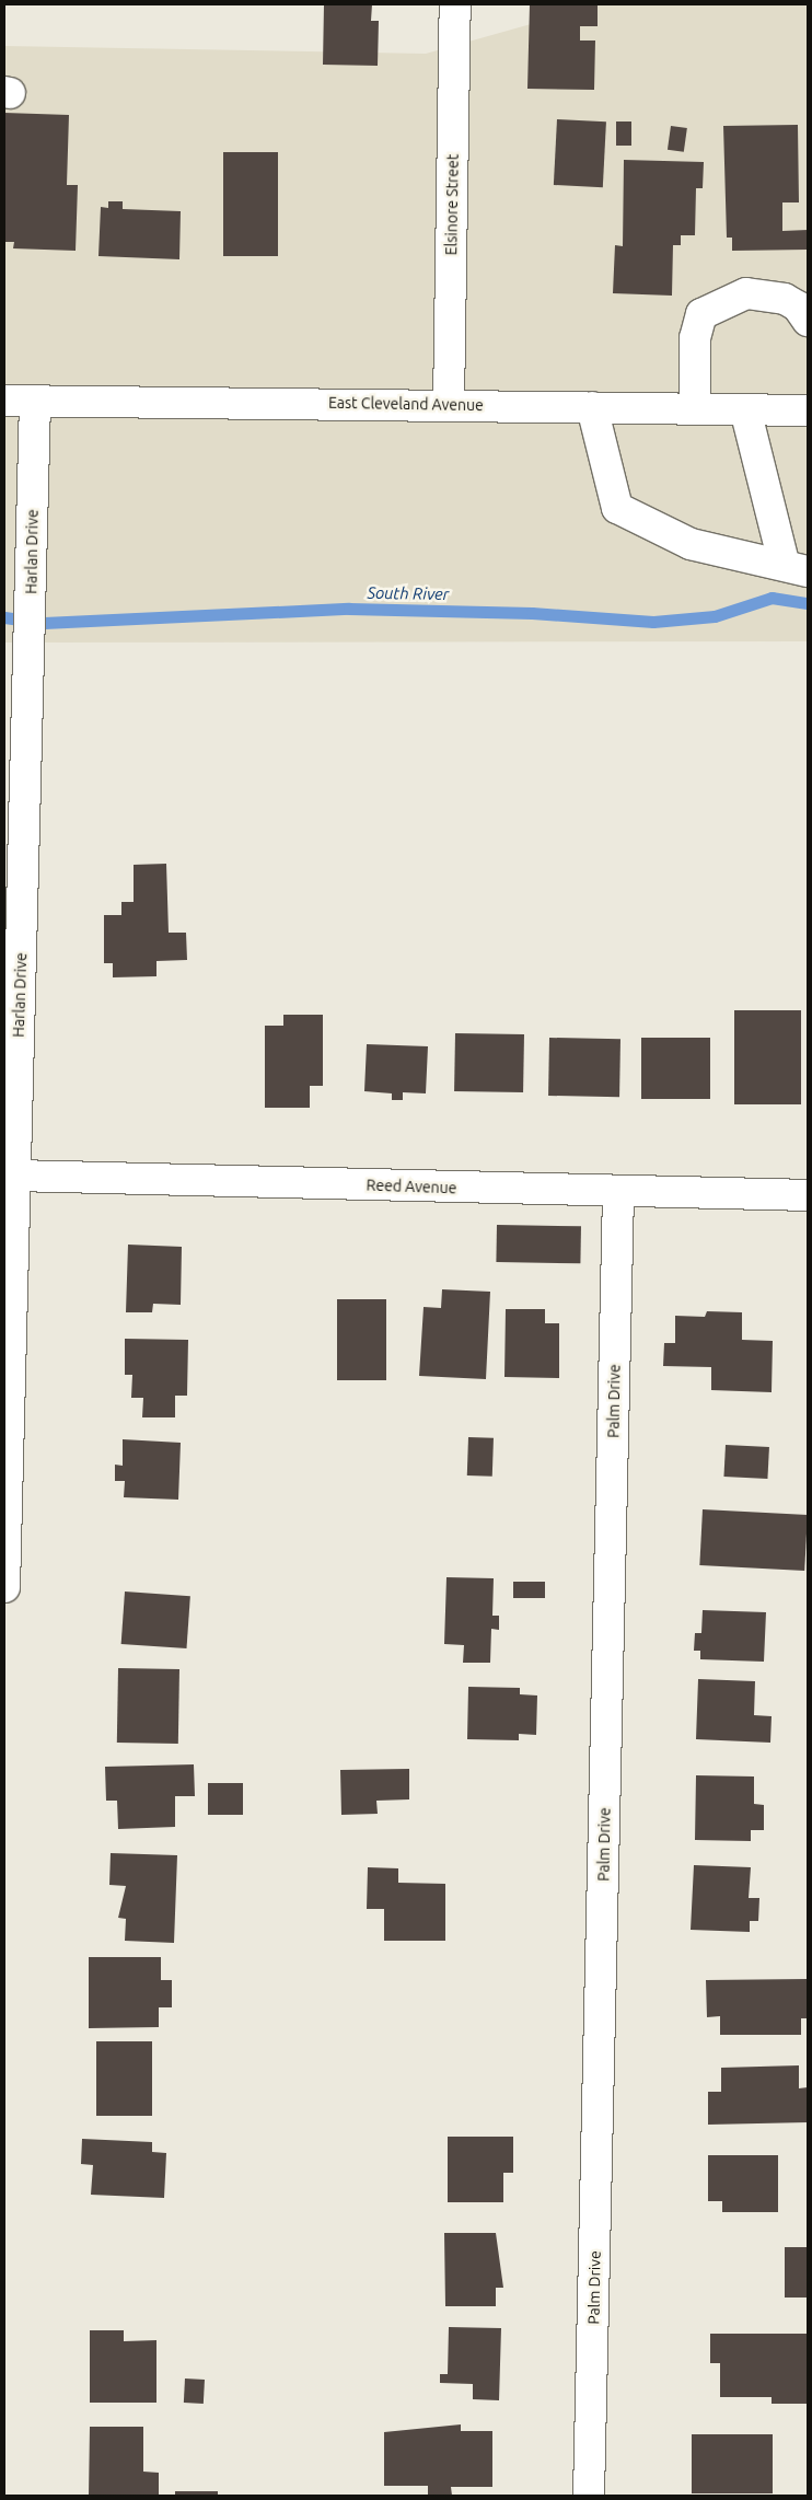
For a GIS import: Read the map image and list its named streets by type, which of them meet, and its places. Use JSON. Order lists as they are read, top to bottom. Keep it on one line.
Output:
{"streets":{"street":["Elsinore Street","East Cleveland Avenue","Harlan Drive","Reed Avenue","Palm Drive"]},"crossings":[["Elsinore Street","East Cleveland Avenue"],["East Cleveland Avenue","Harlan Drive"],["Harlan Drive","Reed Avenue"],["Reed Avenue","Palm Drive"]],"water":["South River"]}
